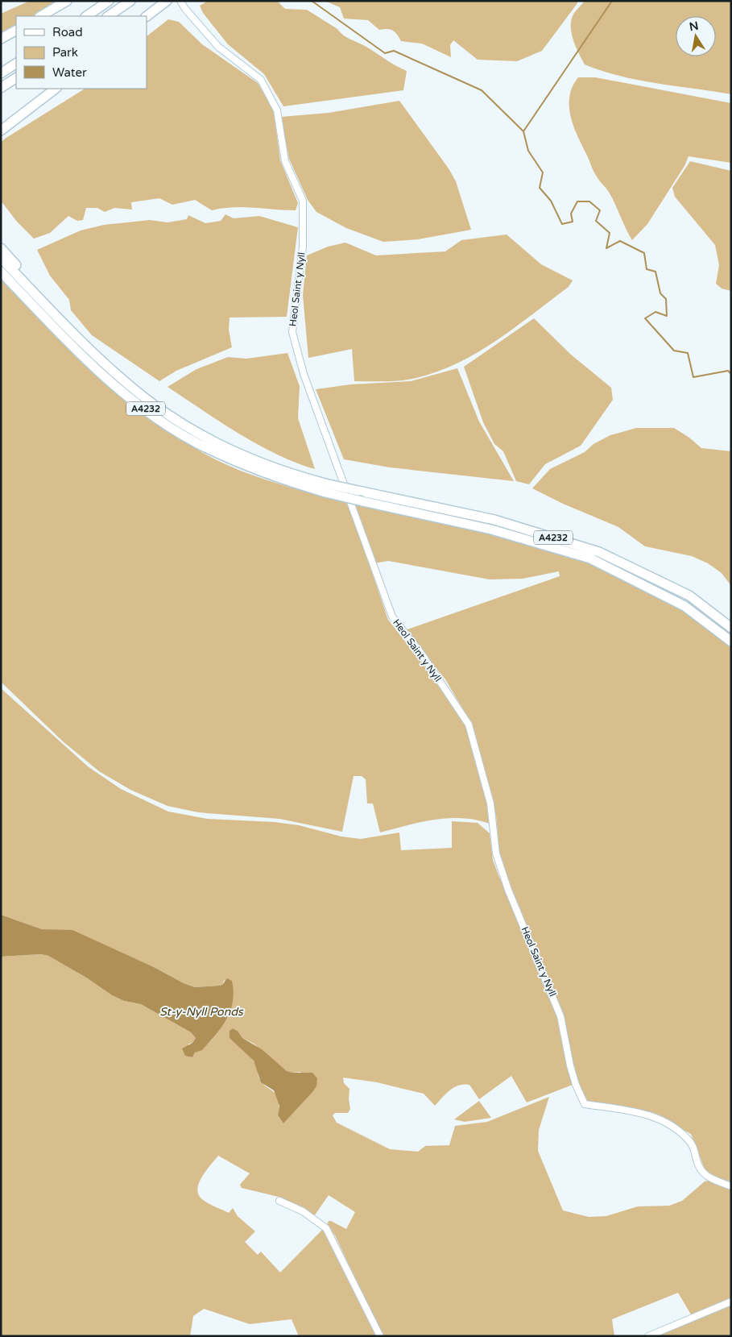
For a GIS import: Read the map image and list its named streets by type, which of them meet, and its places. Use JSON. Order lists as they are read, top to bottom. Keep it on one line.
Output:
{"streets":{"highway":["A4232"],"street":["Heol Saint y Nyll"]},"water":["St-y-Nyll Ponds"],"legend":["Road","Park","Water"],"north":"top"}
